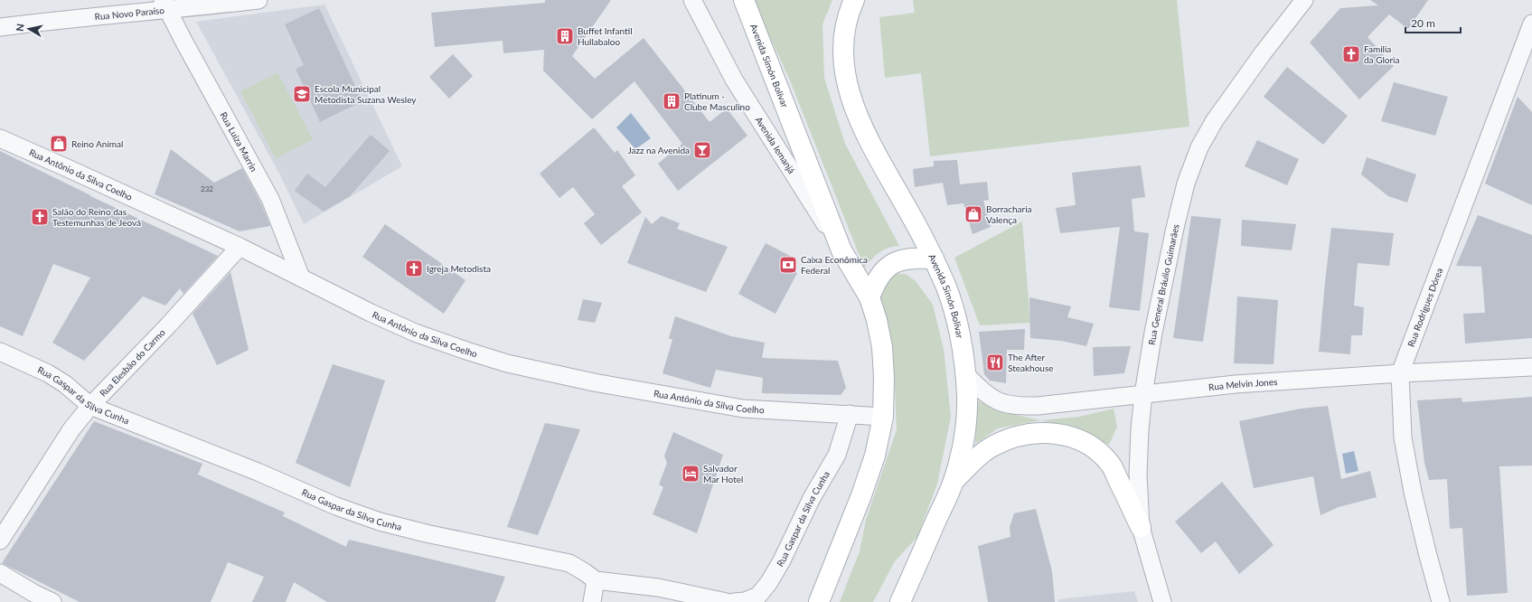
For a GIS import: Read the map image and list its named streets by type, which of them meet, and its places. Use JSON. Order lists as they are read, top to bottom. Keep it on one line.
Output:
{"streets":{"street":["Rua Novo Paraíso","Avenida Simón Bolívar","Rua Luíza Marrin","Avenida Iemanjá","Rua Antônio da Silva Coelho","Rua General Bráulio Guimarães","Rua Rodrigues Dórea","Rua Elesbão do Carmo","Rua Melvin Jones","Rua Gaspar da Silva Cunha"]},"crossings":[["Rua Novo Paraíso","Rua Luíza Marrin"],["Avenida Simón Bolívar","Avenida Iemanjá"],["Avenida Simón Bolívar","Rua Antônio da Silva Coelho"],["Avenida Simón Bolívar","Rua Melvin Jones"],["Rua Luíza Marrin","Rua Antônio da Silva Coelho"],["Rua Antônio da Silva Coelho","Rua Elesbão do Carmo"],["Rua Antônio da Silva Coelho","Rua Gaspar da Silva Cunha"],["Rua General Bráulio Guimarães","Rua Melvin Jones"],["Rua Rodrigues Dórea","Rua Melvin Jones"],["Rua Elesbão do Carmo","Rua Gaspar da Silva Cunha"]],"places":{"building":["Buffet Infantil Hullabaloo","Platinum - Clube Masculino"],"church":["Familia da Gloria","Salão do Reino das Testemunhas de Jeová","Igreja Metodista"],"school or university":["Escola Municipal Metodista Suzana Wesley"],"shop":["Reino Animal","Borracharia Valença"],"bar":["Jazz na Avenida"],"bank":["Caixa Econômica Federal"],"restaurant":["The After Steakhouse"],"hotel":["Salvador Mar Hotel"]},"house_numbers":["232"],"scale_bar":"20 m","north":"left"}
